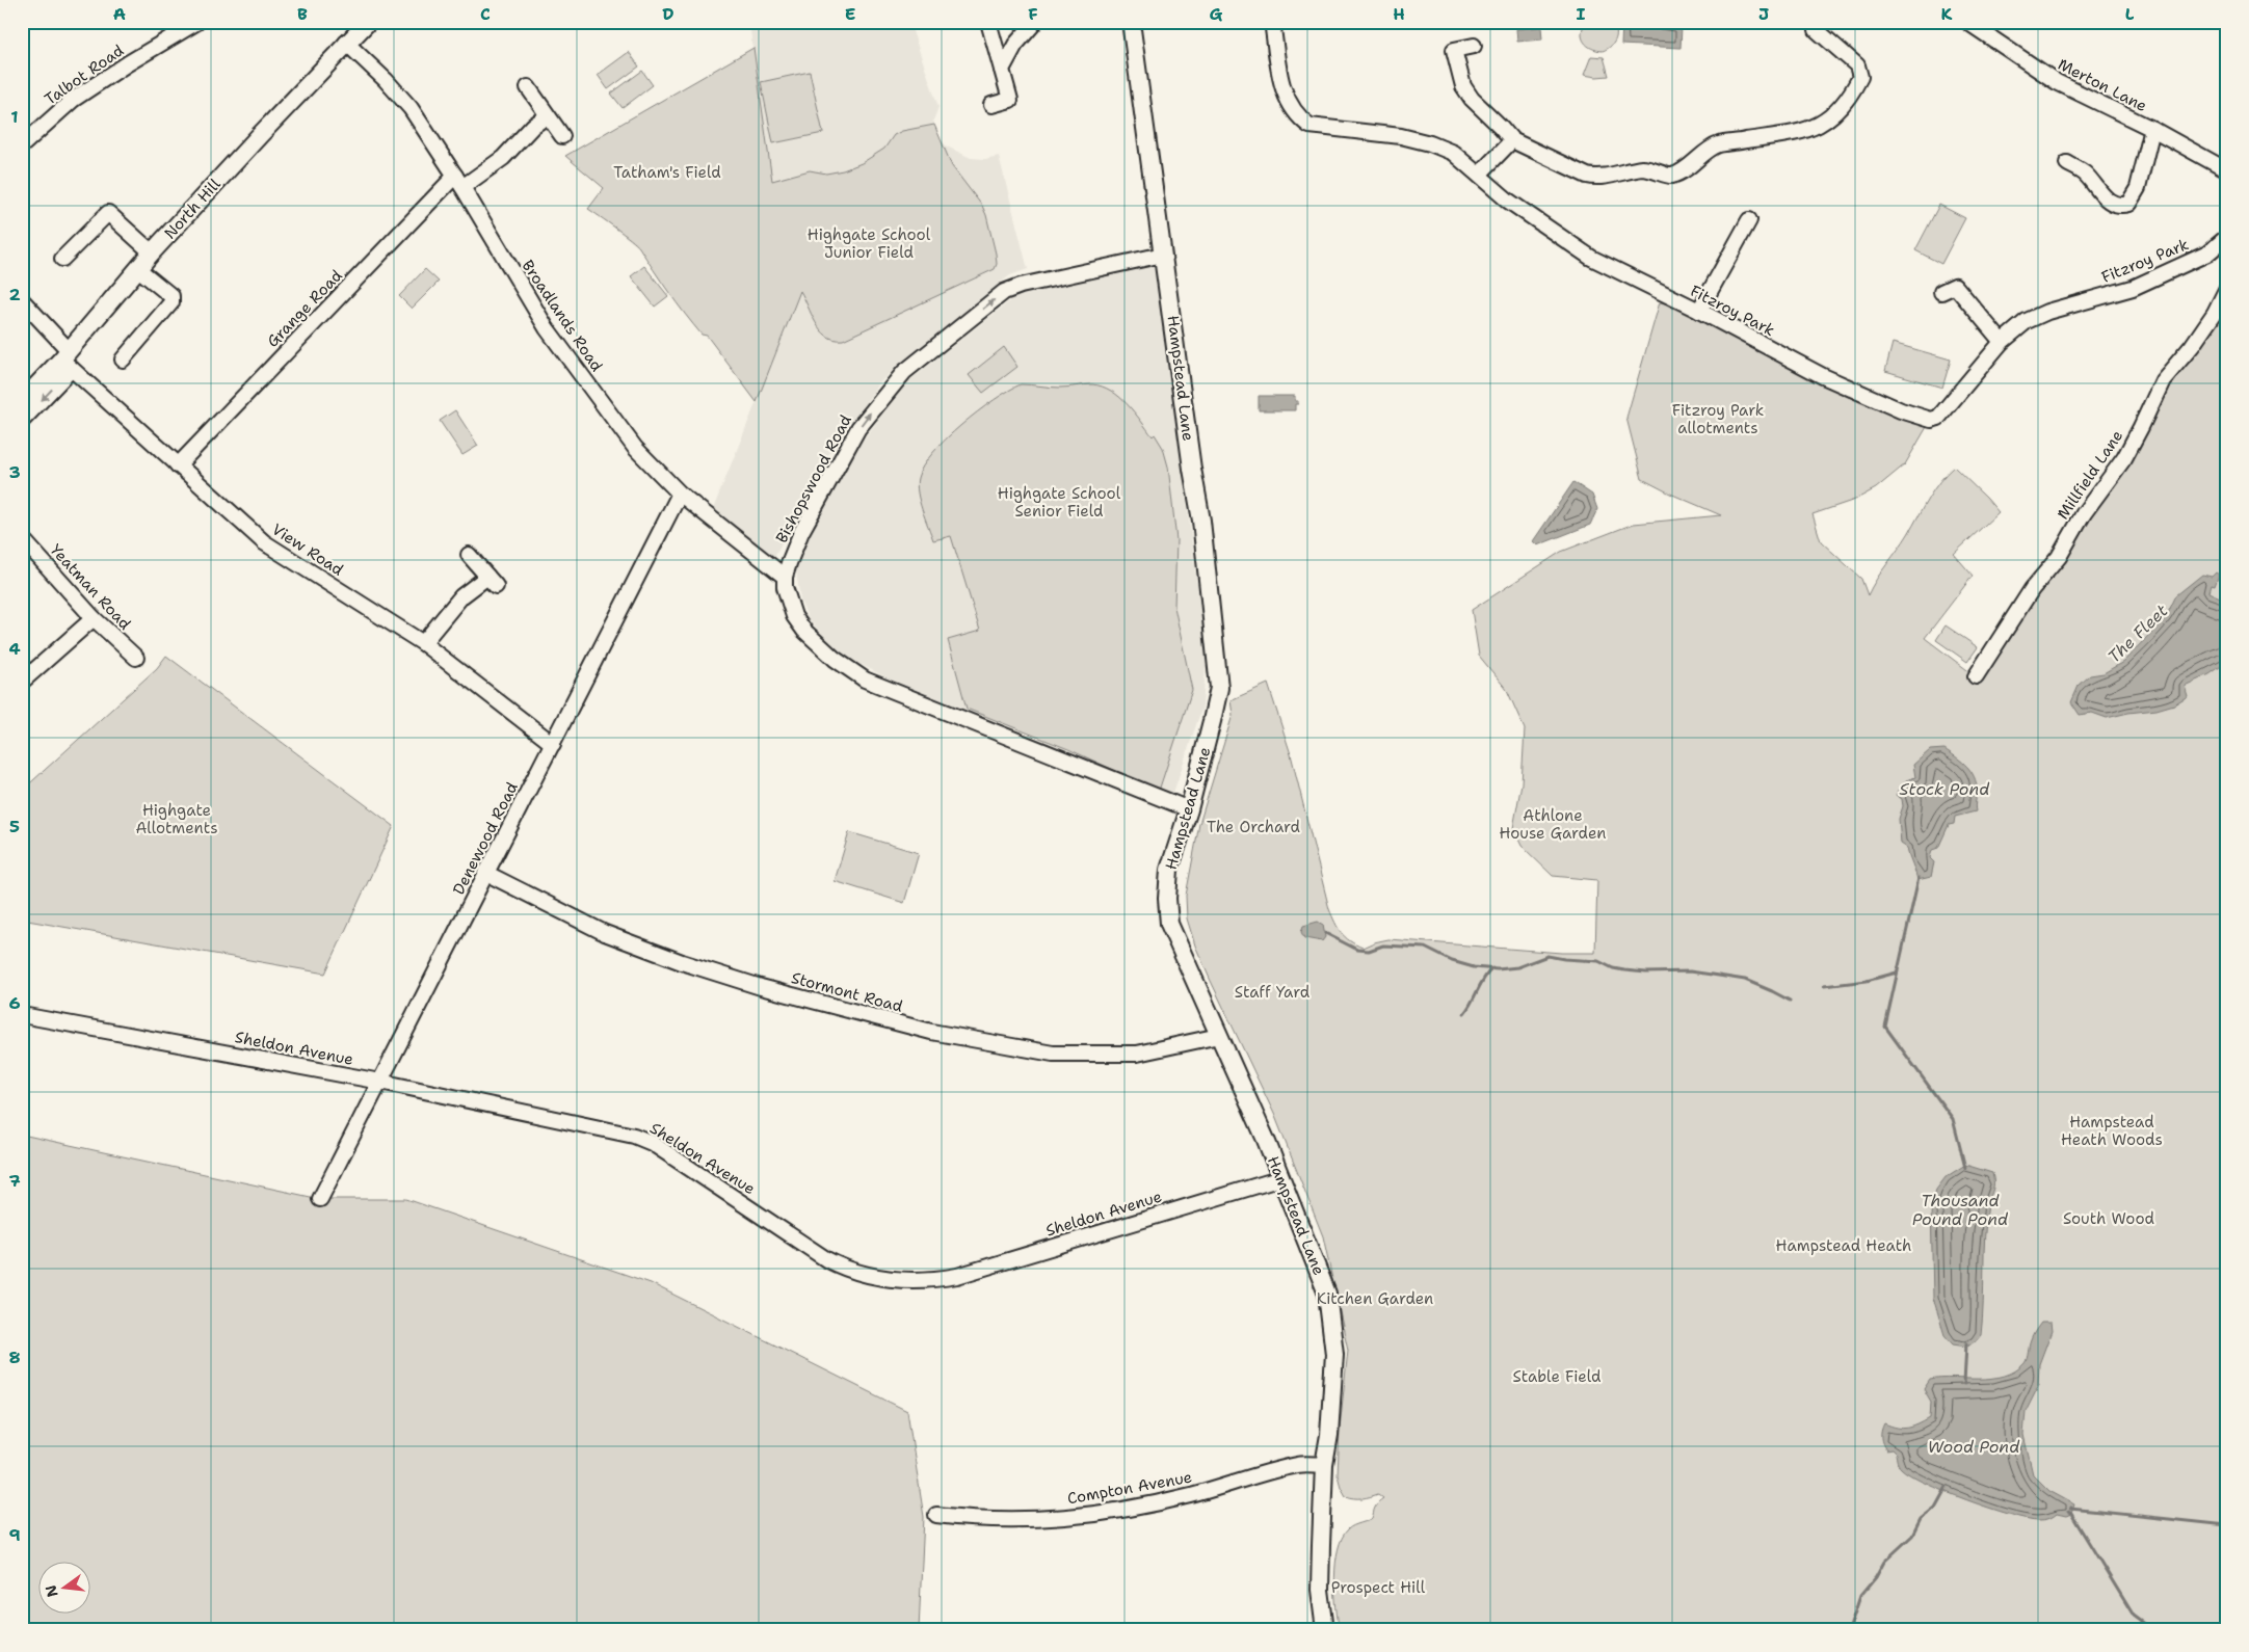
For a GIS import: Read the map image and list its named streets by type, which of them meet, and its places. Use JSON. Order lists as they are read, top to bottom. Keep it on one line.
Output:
{"streets":{"main road":["North Hill","Hampstead Lane"],"street":["Talbot Road","Merton Lane","Fitzroy Park","Grange Road","Broadlands Road","Millfield Lane","Bishopswood Road","View Road","Yeatman Road","Denewood Road","Stormont Road","Sheldon Avenue","Compton Avenue"]},"crossings":[["North Hill","Broadlands Road"],["North Hill","View Road"],["Grange Road","Broadlands Road"],["Grange Road","View Road"],["Broadlands Road","Bishopswood Road"],["Broadlands Road","Denewood Road"],["Hampstead Lane","Bishopswood Road"],["Hampstead Lane","Stormont Road"],["Hampstead Lane","Sheldon Avenue"],["Hampstead Lane","Compton Avenue"],["View Road","Denewood Road"],["Denewood Road","Stormont Road"],["Denewood Road","Sheldon Avenue"]],"one_way":["Bishopswood Road"],"water":["The Fleet","Stock Pond","Thousand Pound Pond","Wood Pond"],"parks":["Tatham's Field","Highgate School Junior Field","Fitzroy Park allotments","Highgate School Senior Field","Highgate Allotments","Athlone House Garden","The Orchard","Staff Yard","Hampstead Heath Woods","South Wood","Hampstead Heath","Kitchen Garden","Stable Field","Prospect Hill"],"north":"left","grid":{"columns":["A","B","C","D","E","F","G","H","I","J","K","L"],"rows":["1","2","3","4","5","6","7","8","9"]}}
